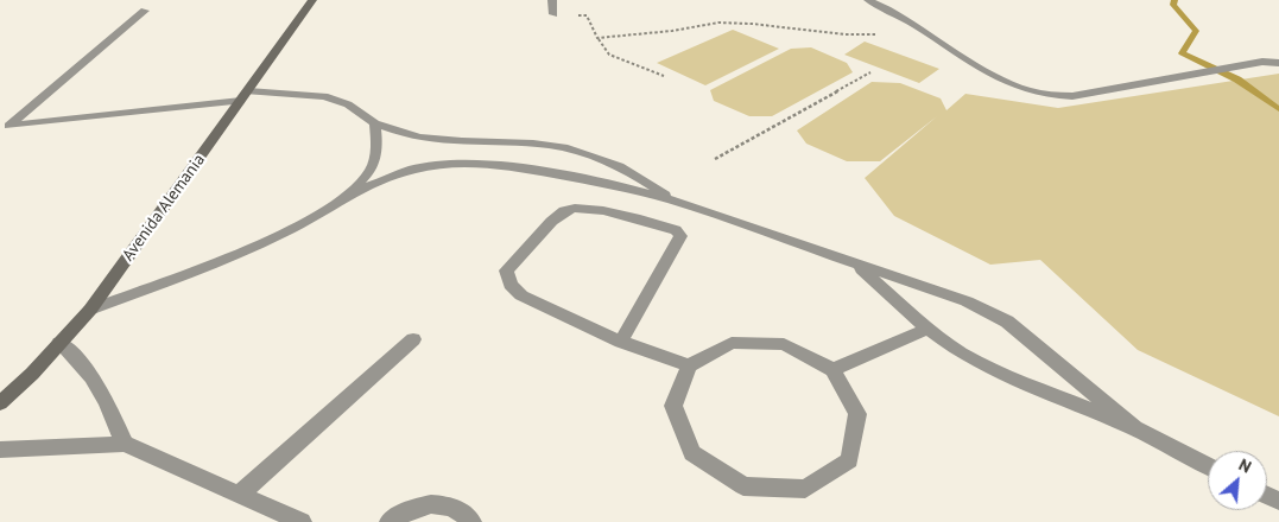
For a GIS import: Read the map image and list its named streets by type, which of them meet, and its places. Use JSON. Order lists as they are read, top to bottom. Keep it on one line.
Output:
{"streets":{"street":["Avenida Alemania"]},"north":"top right"}
